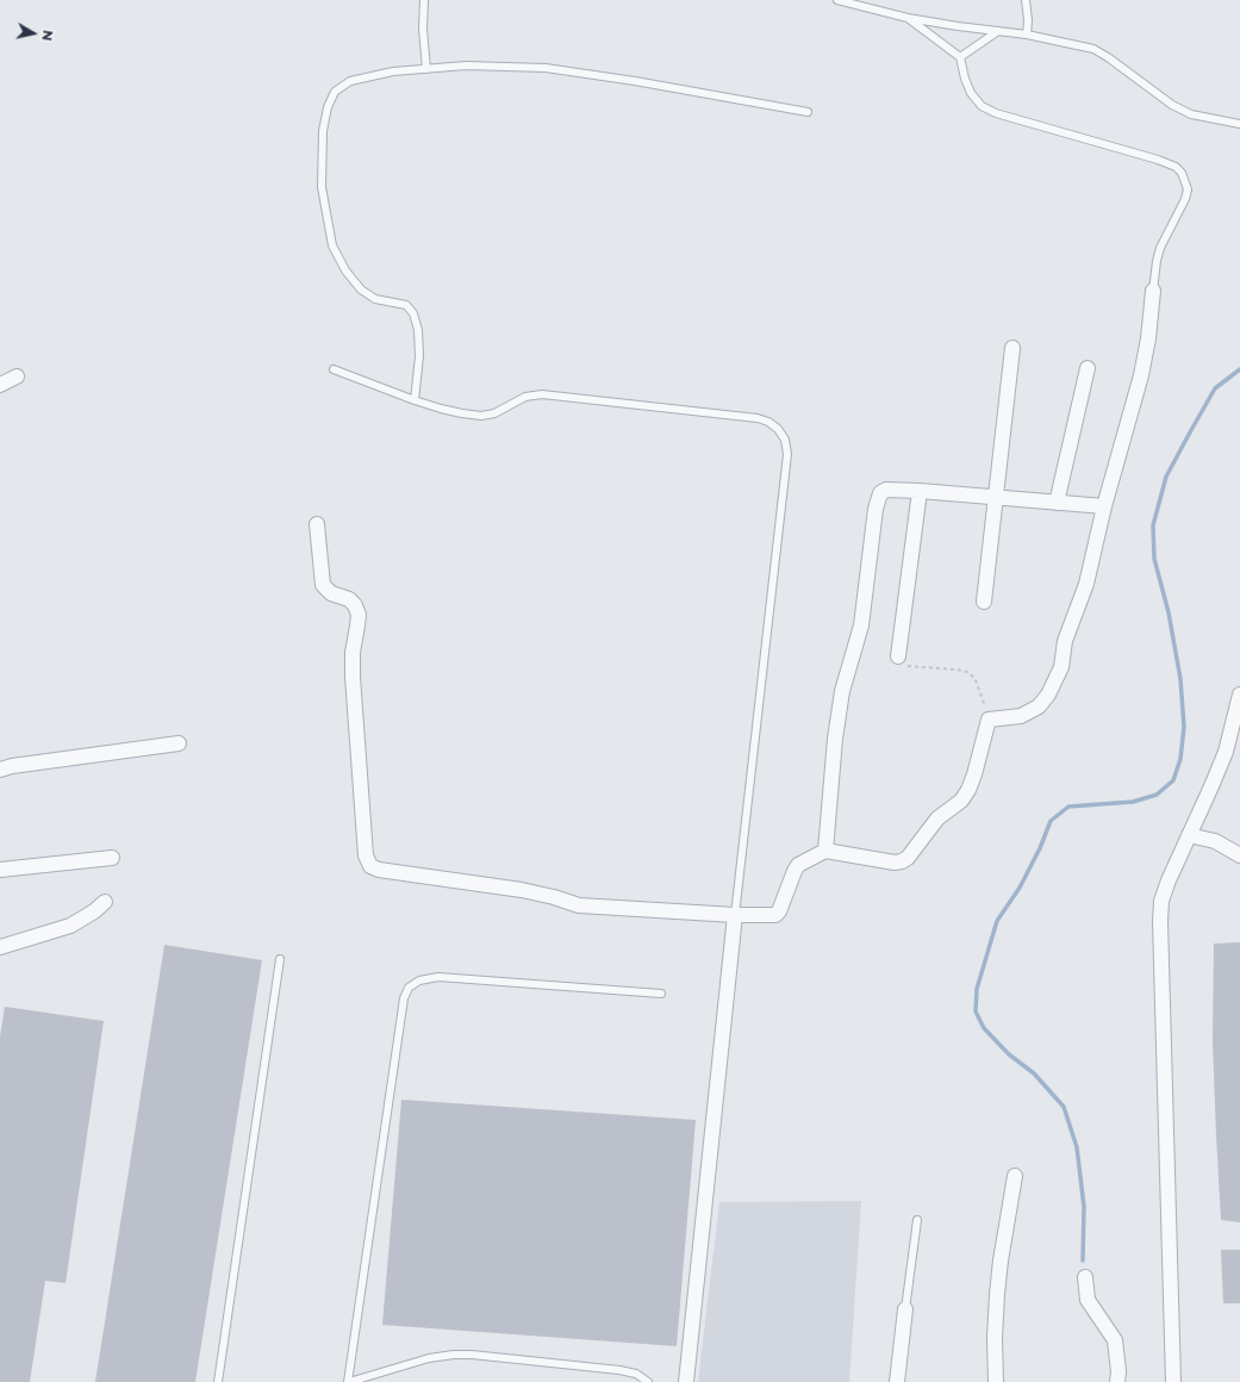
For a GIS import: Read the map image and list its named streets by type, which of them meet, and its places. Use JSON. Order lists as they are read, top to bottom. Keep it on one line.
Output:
{"north":"right"}
